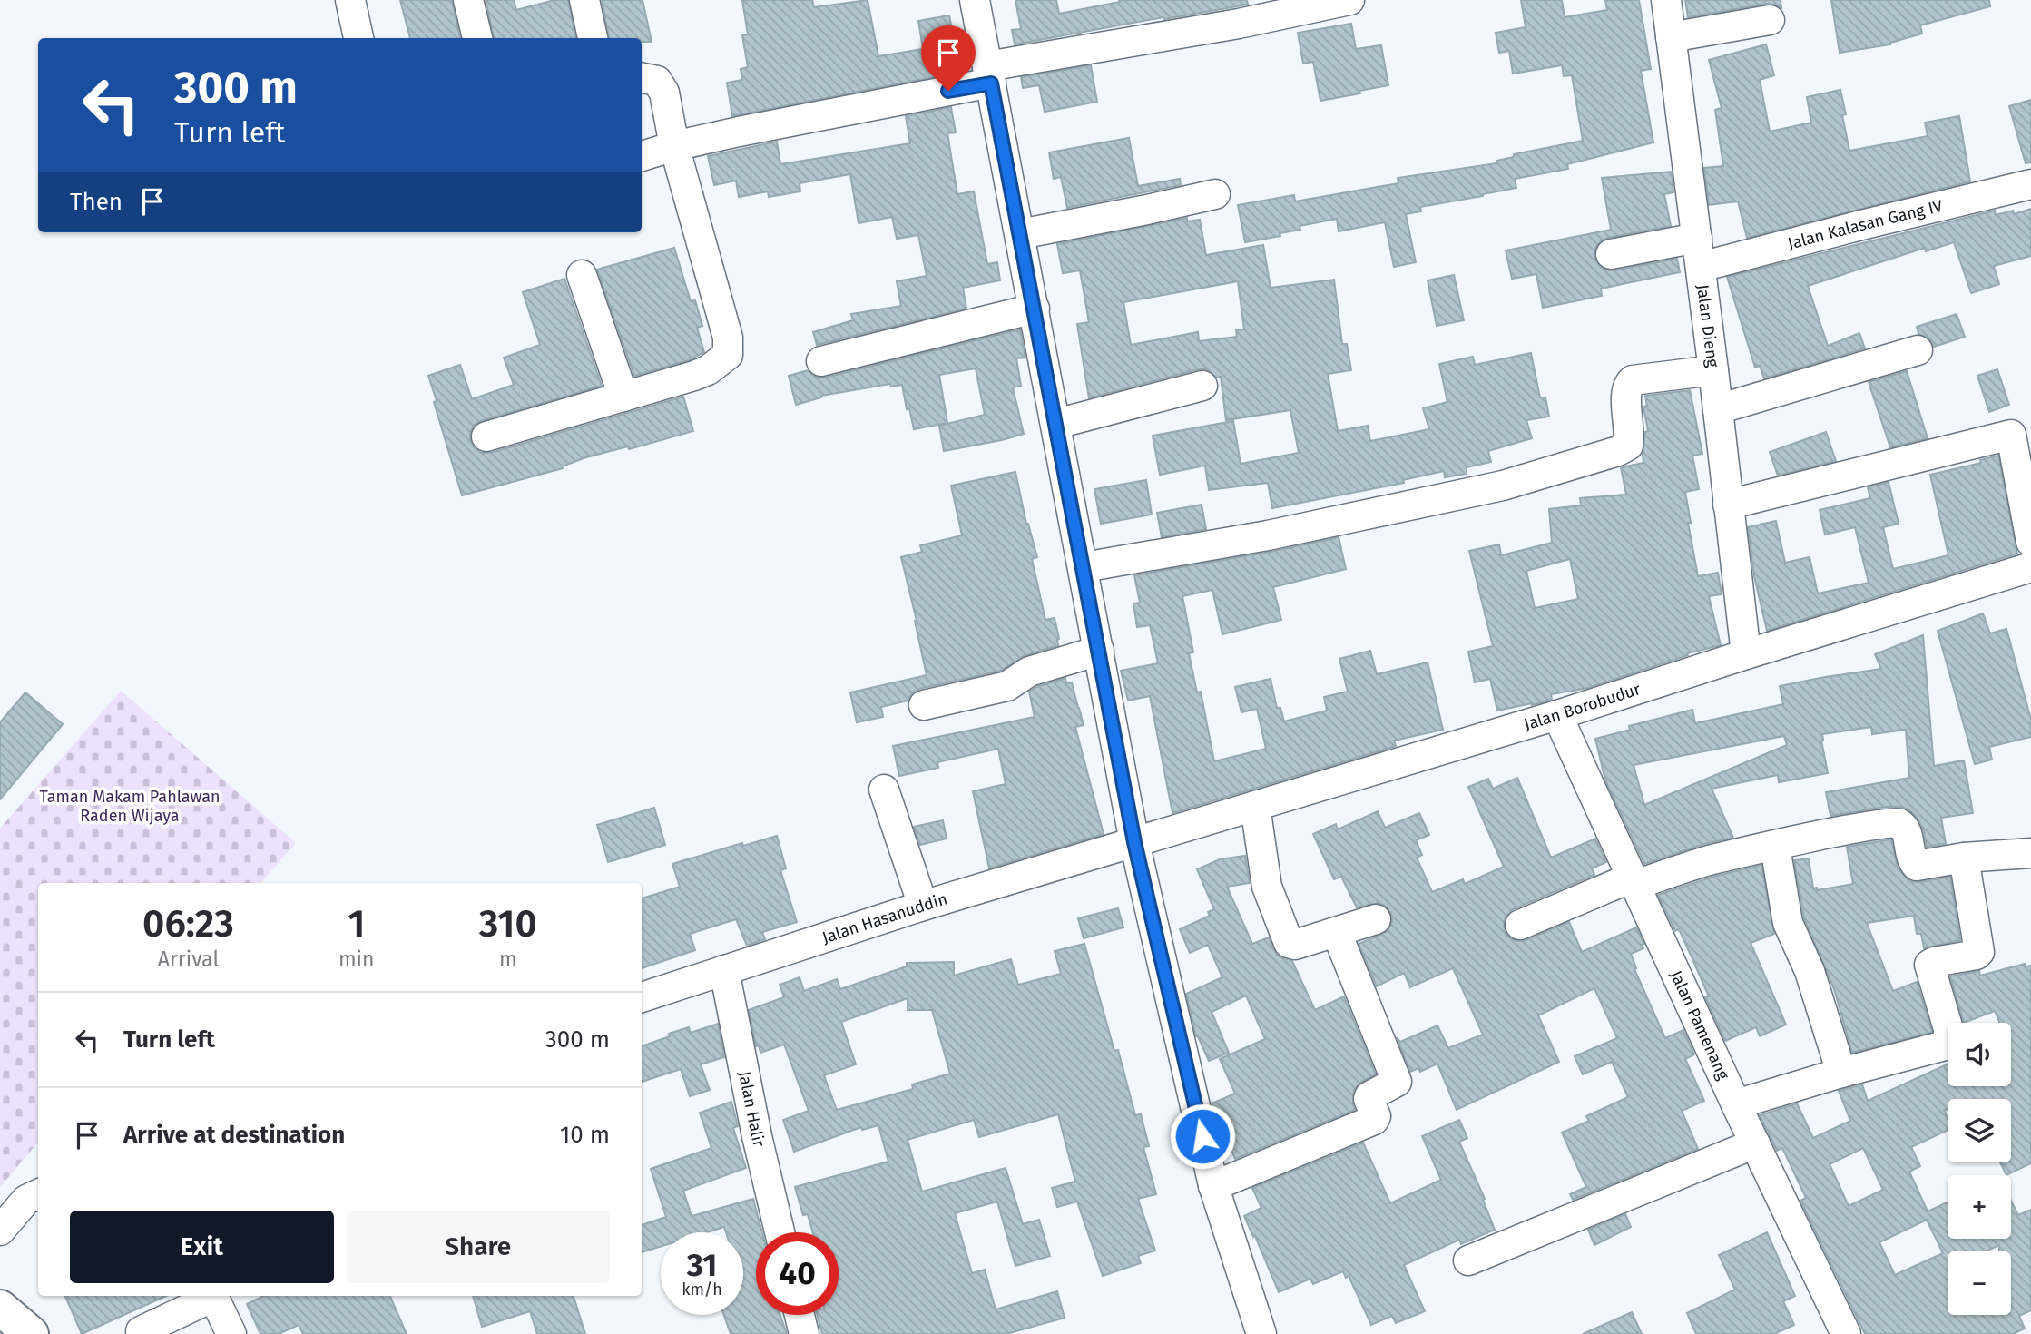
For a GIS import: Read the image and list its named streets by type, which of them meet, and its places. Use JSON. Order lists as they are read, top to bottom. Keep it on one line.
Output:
{"streets":{"street":["Jalan Kalasan Gang IV","Jalan Dieng","Jalan Borobudur","Jalan Hasanuddin","Jalan Pamenang","Jalan Halir"]},"crossings":[["Jalan Kalasan Gang IV","Jalan Dieng"],["Jalan Dieng","Jalan Borobudur"],["Jalan Borobudur","Jalan Hasanuddin"],["Jalan Borobudur","Jalan Pamenang"],["Jalan Hasanuddin","Jalan Halir"]],"parks":["Taman Makam Pahlawan Raden Wijaya"],"page":{"turn":["300 m","Turn left"],"then":"Then","eta":["06:23","Arrival","1","min","310","m"],"list":[{"name":"Turn left","value":"300 m"},{"name":"Arrive at destination","value":"10 m"}],"map_buttons":["+","−"],"buttons":["Exit","Share"],"speed":"31 km/h","limit":"40"}}
